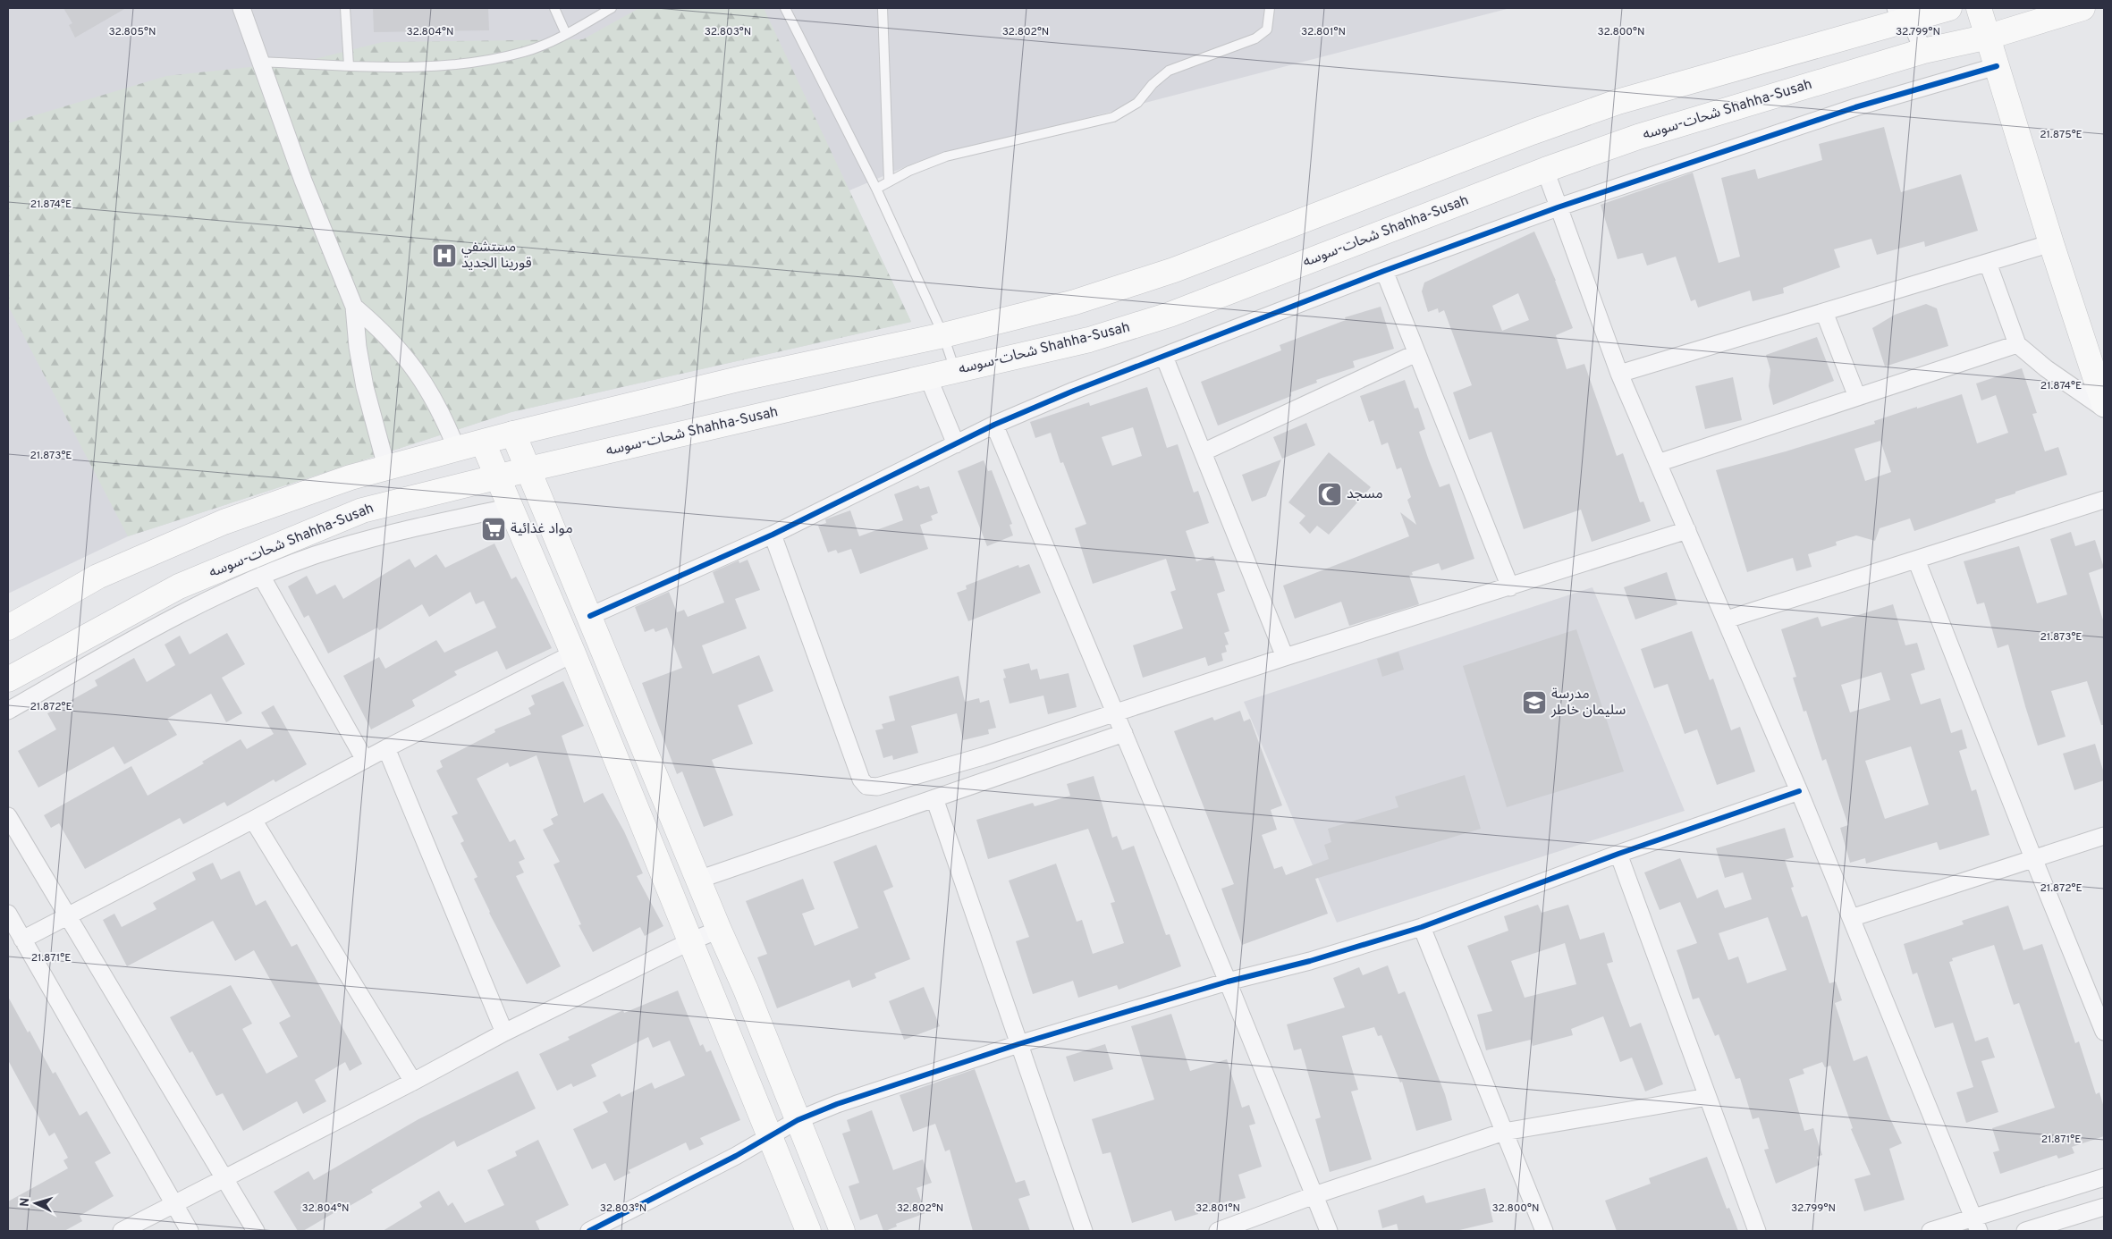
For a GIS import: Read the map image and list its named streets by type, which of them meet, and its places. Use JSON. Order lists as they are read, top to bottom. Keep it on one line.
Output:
{"streets":{"main road":["شحات-سوسه Shahha-Susah"]},"places":{"hospital":["مستشفي قورينا الجديد"],"mosque":["مسجد"],"supermarket":["مواد غذائية"],"school or university":["مدرسة سليمان خاطر"]},"north":"left","coordinates":["32.805°N","32.804°N","32.803°N","32.802°N","32.801°N","32.800°N","32.799°N","21.875°E","21.874°E","21.873°E","21.872°E","21.871°E"]}
